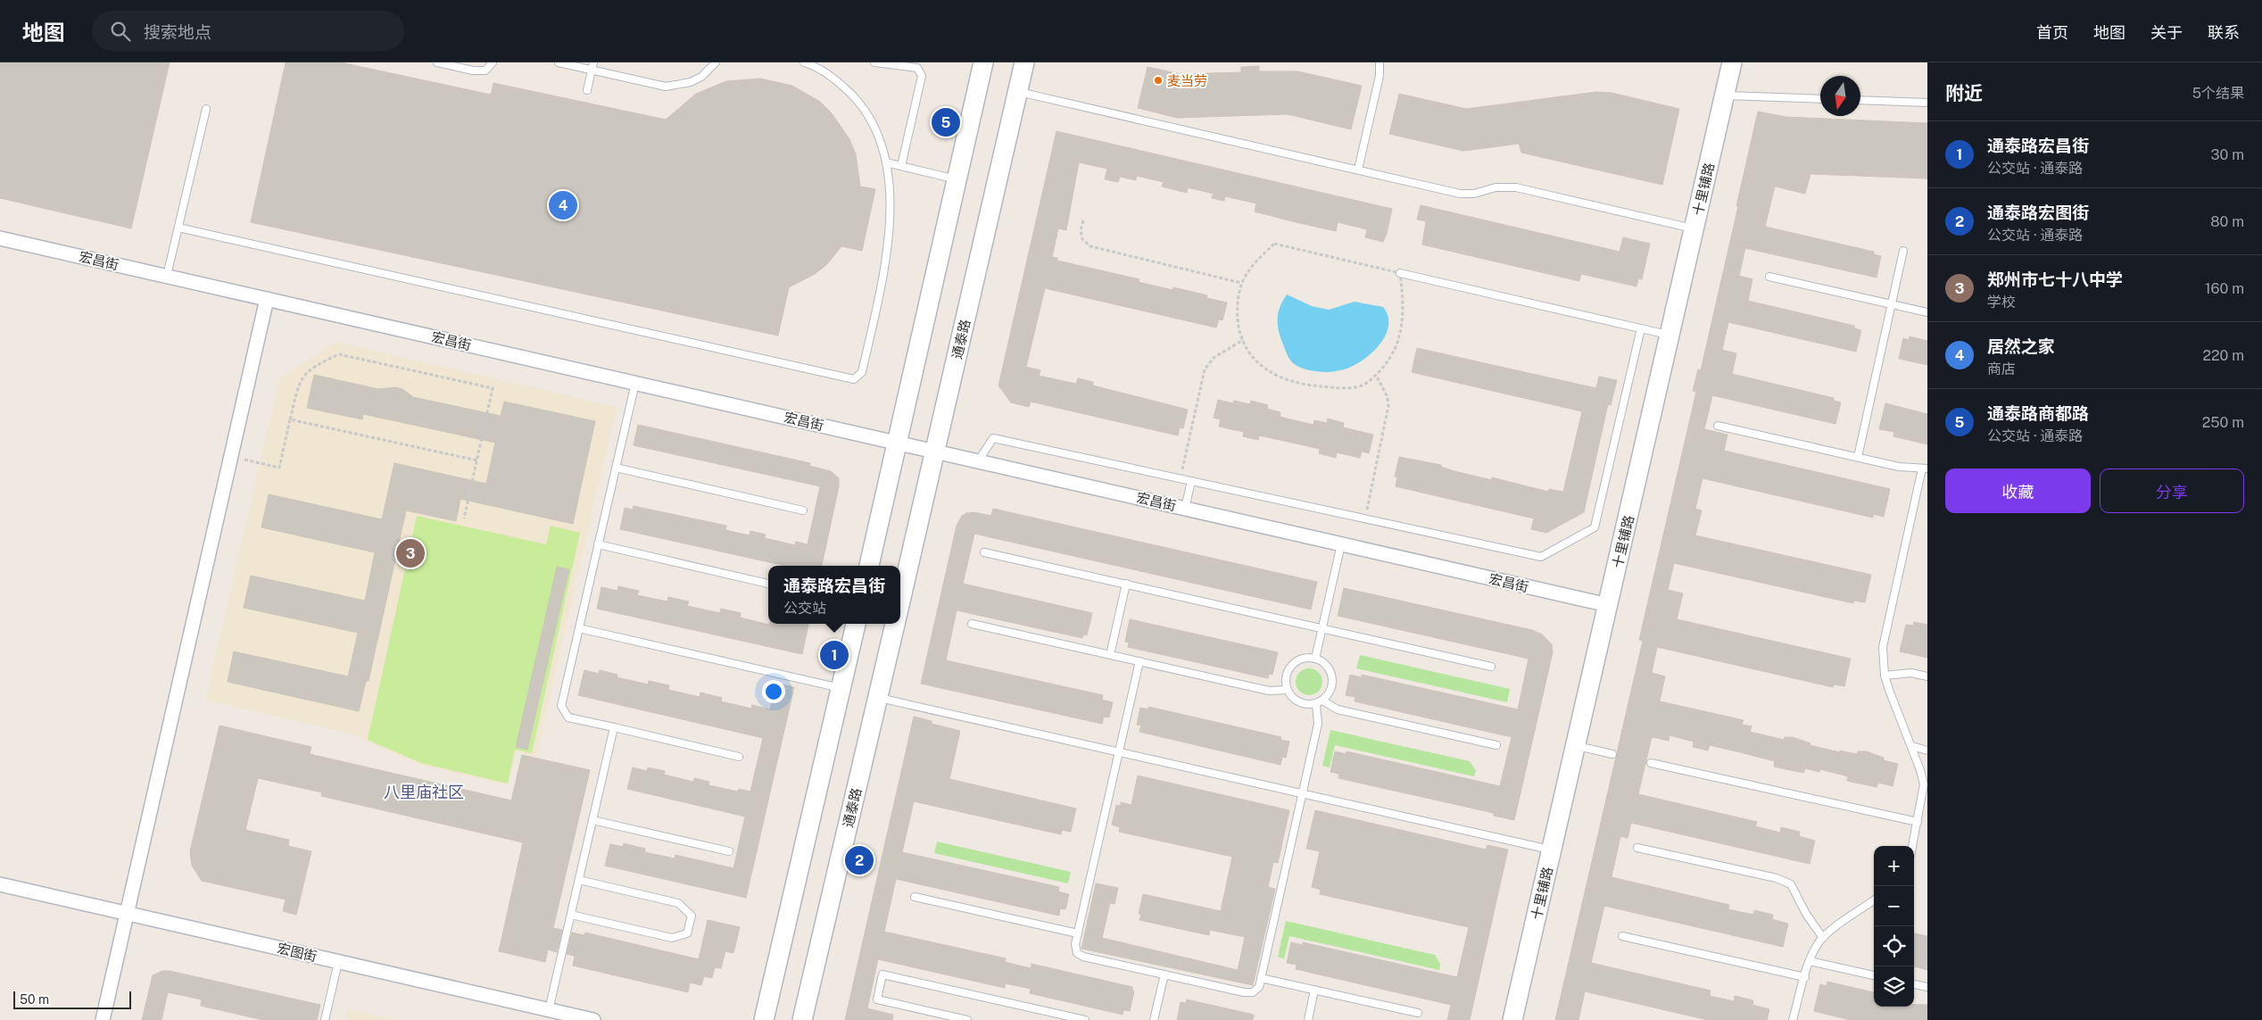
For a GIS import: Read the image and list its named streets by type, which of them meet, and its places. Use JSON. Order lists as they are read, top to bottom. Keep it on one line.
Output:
{"streets":{"street":["十里铺路","宏昌街","通泰路","宏图街"]},"crossings":[["十里铺路","宏昌街"],["宏昌街","通泰路"]],"districts":["八里庙社区"],"places":["麦当劳"],"scale_bar":"50 m","north":"bottom","page":{"header":"地图","search":"搜索地点","nav":["首页","地图","关于","联系"],"heading":["附近","5个结果"],"pins":["5","4","3","1","2"],"list":[{"mark":"1","name":"通泰路宏昌街","note":"公交站 · 通泰路","value":"30 m"},{"mark":"2","name":"通泰路宏图街","note":"公交站 · 通泰路","value":"80 m"},{"mark":"3","name":"郑州市七十八中学","note":"学校","value":"160 m"},{"mark":"4","name":"居然之家","note":"商店","value":"220 m"},{"mark":"5","name":"通泰路商都路","note":"公交站 · 通泰路","value":"250 m"}],"buttons":["收藏","分享"],"popup":["通泰路宏昌街","公交站"],"map_buttons":["+","−"],"scale":"50 m"}}
